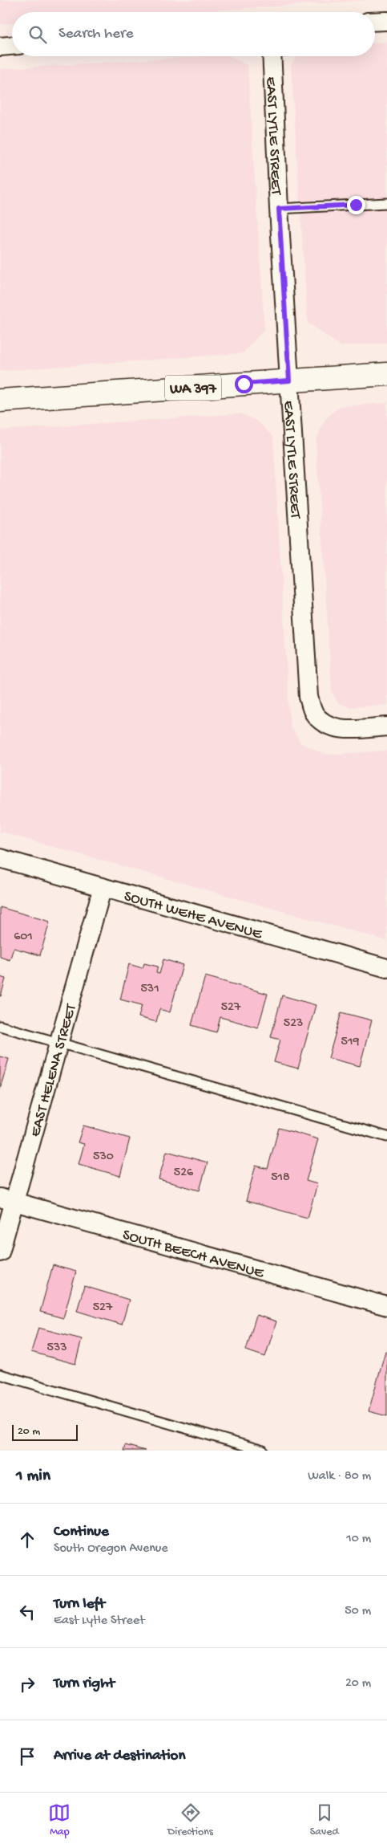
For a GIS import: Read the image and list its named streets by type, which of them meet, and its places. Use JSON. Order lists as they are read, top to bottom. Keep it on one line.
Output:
{"streets":{"main road":["WA 397"],"street":["EAST LYTLE STREET","SOUTH WEHE AVENUE","EAST HELENA STREET","SOUTH BEECH AVENUE"]},"crossings":[["EAST LYTLE STREET","WA 397"],["SOUTH WEHE AVENUE","EAST HELENA STREET"],["EAST HELENA STREET","SOUTH BEECH AVENUE"]],"house_numbers":["601","531","527","523","519","530","526","518","527","533"],"scale_bar":"20 m","page":{"search":"Search here","scale":"20 m","heading":["1 min","Walk · 80 m"],"list":[["Continue","South Oregon Avenue","10 m"],["Turn left","East Lytle Street","50 m"],["Turn right","20 m"],"Arrive at destination"],"nav":["Map","Directions","Saved"]}}
